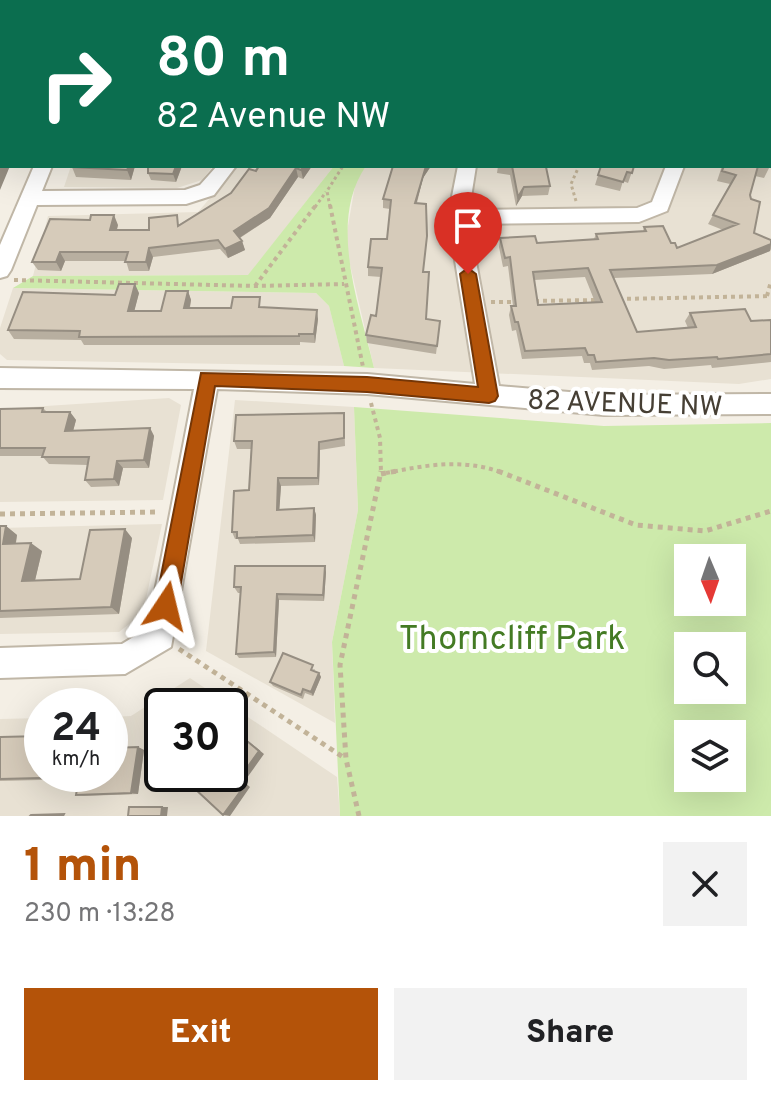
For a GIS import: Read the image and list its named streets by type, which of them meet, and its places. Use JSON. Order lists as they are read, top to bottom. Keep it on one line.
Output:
{"streets":{"street":["82 AVENUE NW"]},"parks":["Thorncliff Park"],"north":"bottom","page":{"turn":["80 m","82 Avenue NW"],"speed":"24 km/h","limit":"30","heading":["1 min","230 m · 13:28"],"buttons":["Exit","Share"]}}
